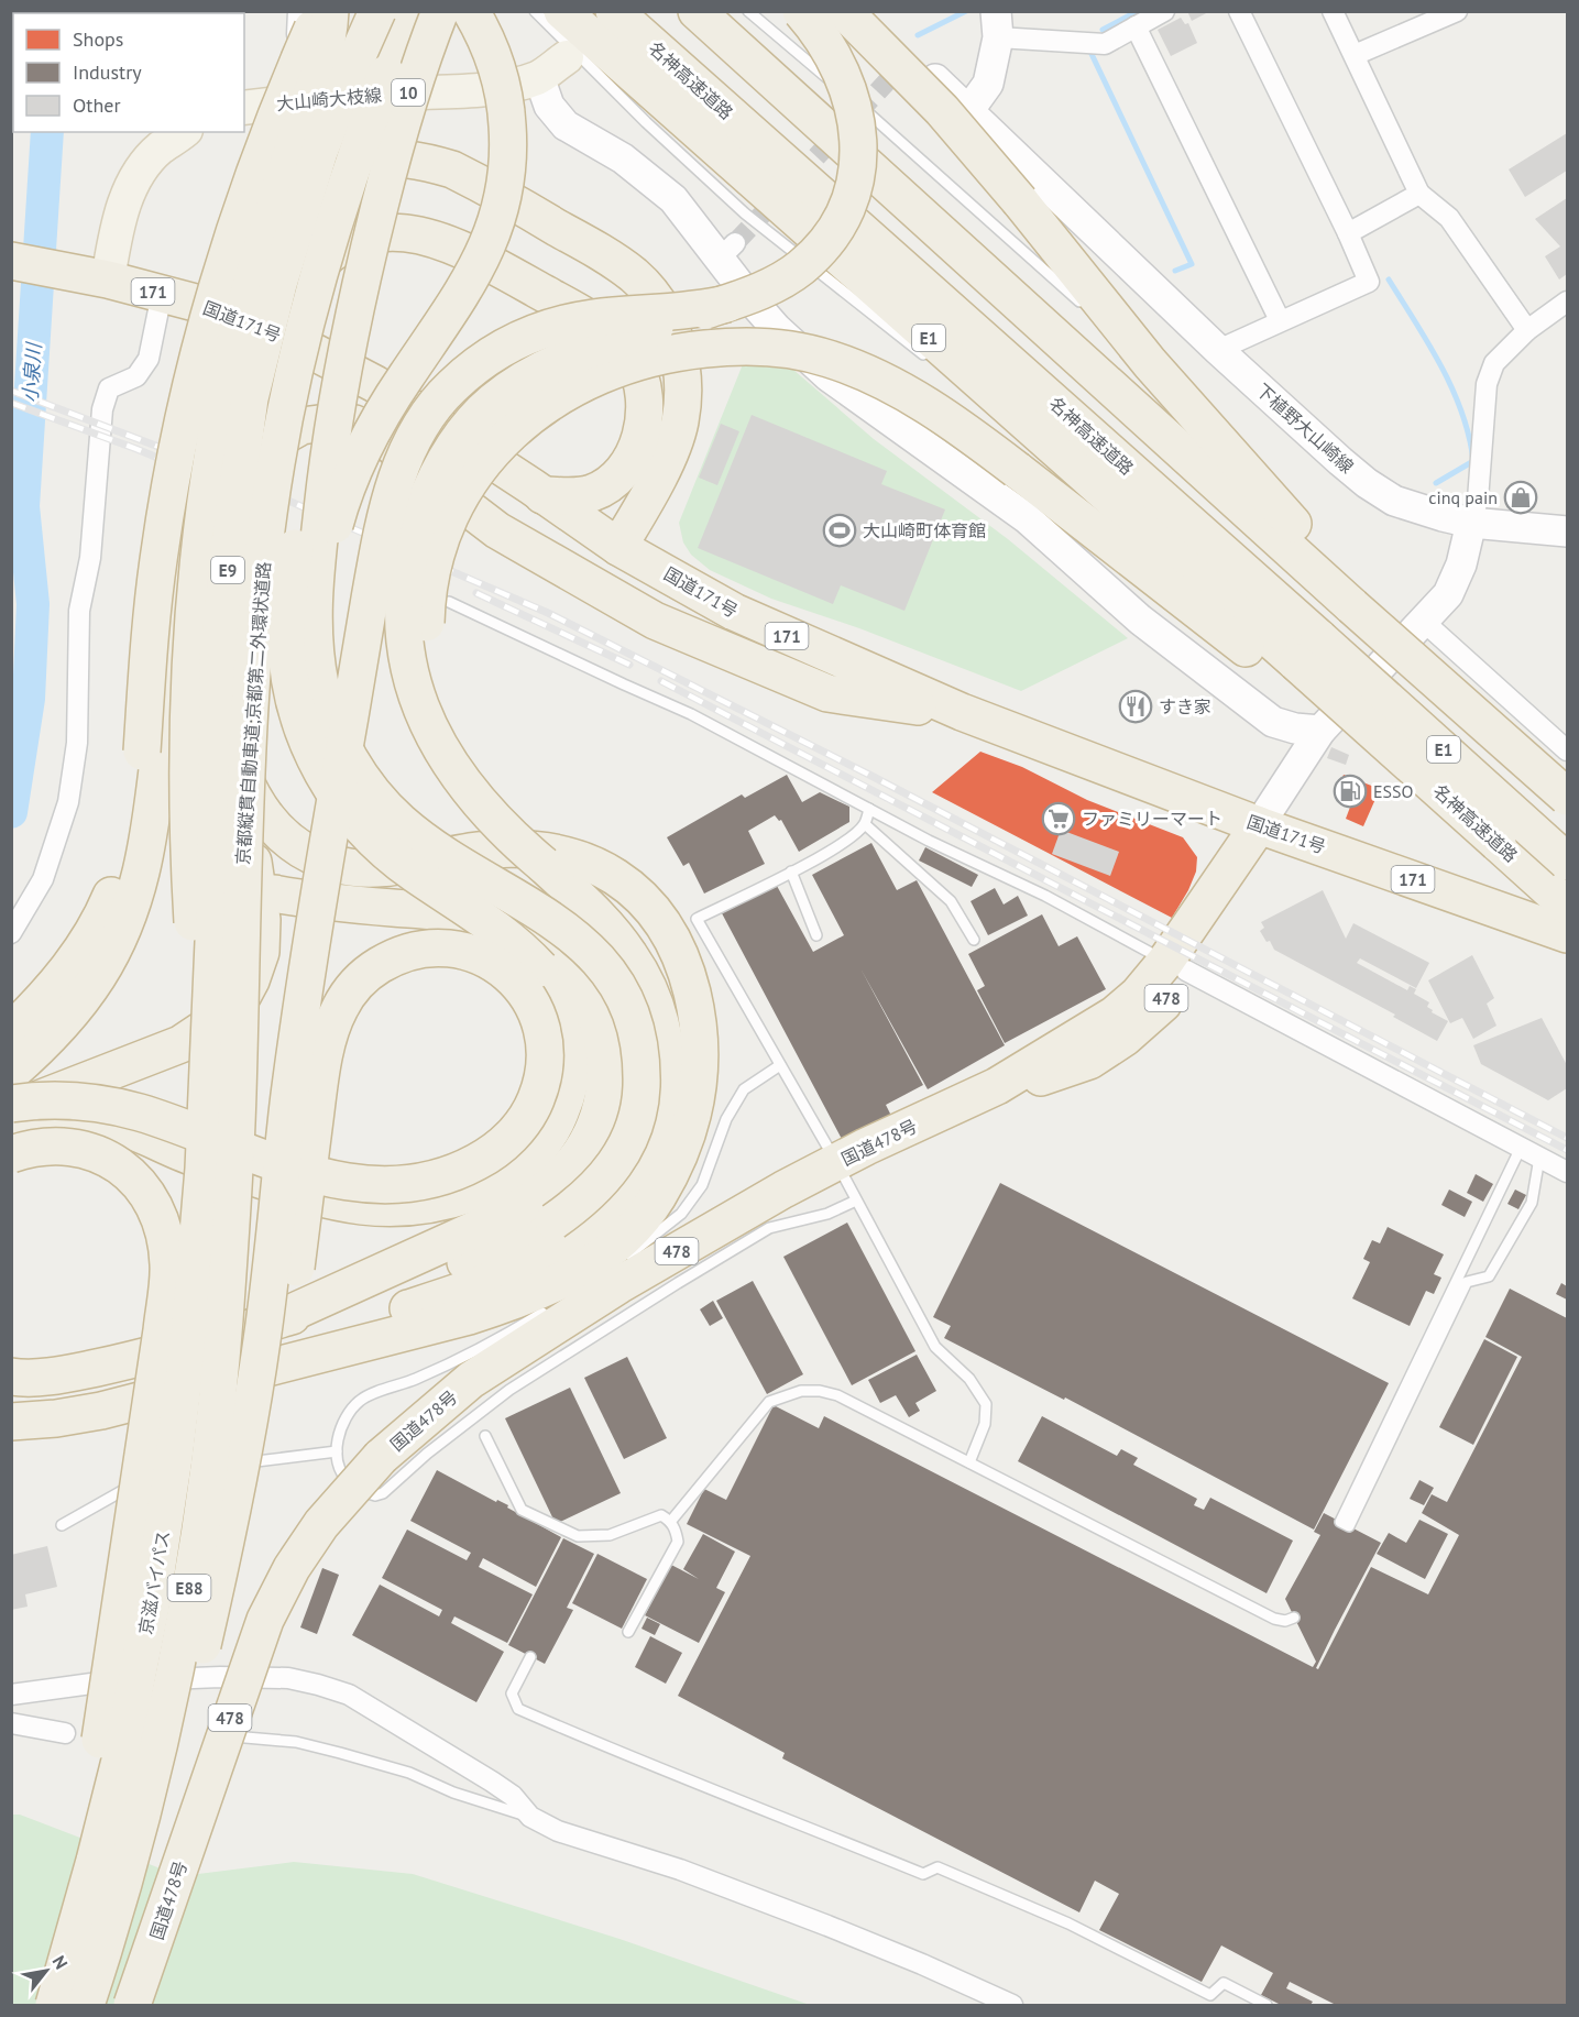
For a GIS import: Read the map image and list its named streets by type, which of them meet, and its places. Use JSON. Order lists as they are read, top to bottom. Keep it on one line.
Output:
{"streets":{"highway":["名神高速道路","171","国道171号","E1","E9","京都縦貫自動車道;京都第二外環状道路","478","国道478号","京滋バイパス","E88"],"main road":["10","大山崎大枝線"],"street":["下植野大山崎線"]},"crossings":[["国道171号","国道478号"],["京都縦貫自動車道;京都第二外環状道路","京滋バイパス"]],"water":["小泉川"],"places":{"shop":["cinq pain"],"sports":["大山崎町体育館"],"restaurant":["すき家"],"fuel station":["ESSO"],"supermarket":["ファミリーマート"]},"legend":["Shops","Industry","Other"],"north":"top right"}
